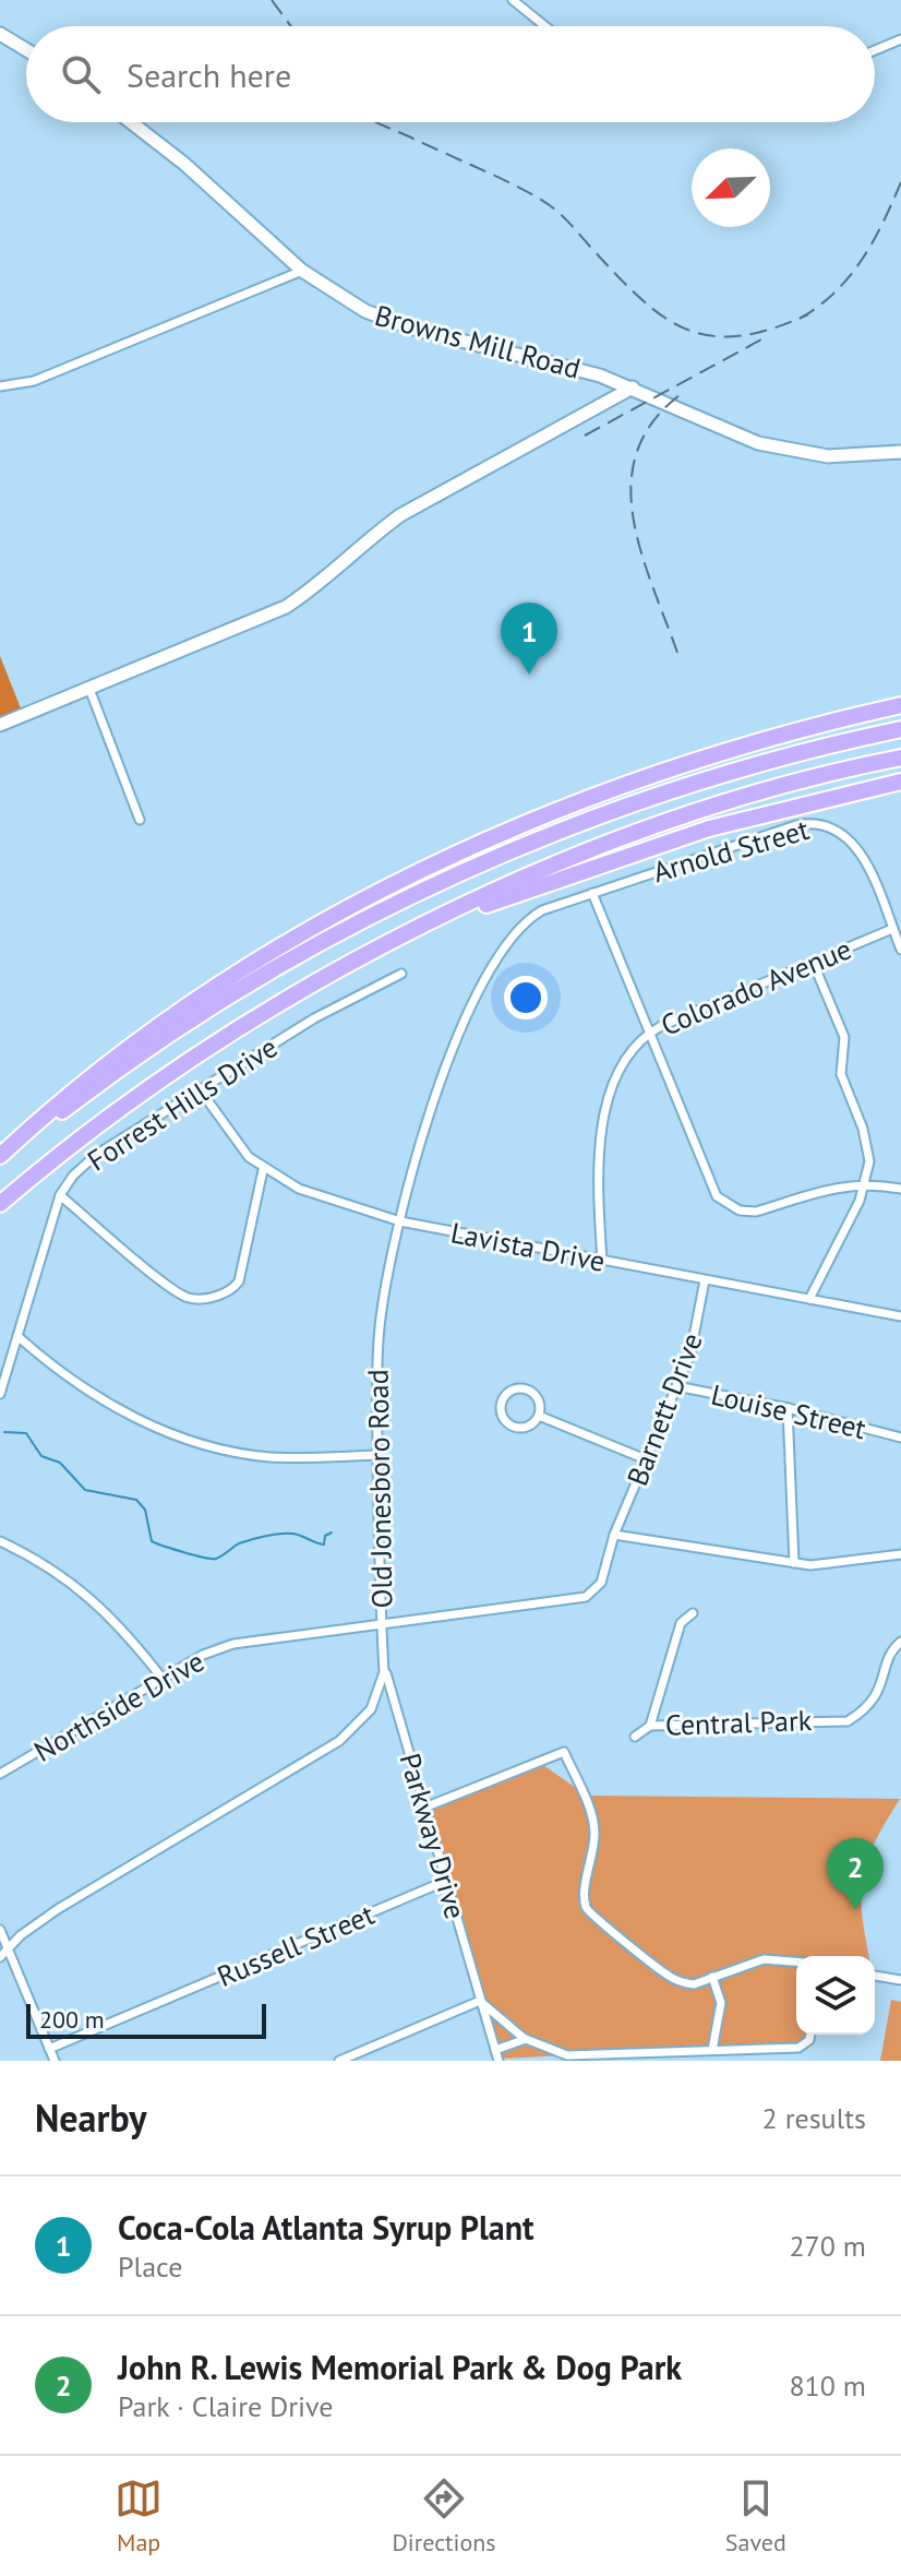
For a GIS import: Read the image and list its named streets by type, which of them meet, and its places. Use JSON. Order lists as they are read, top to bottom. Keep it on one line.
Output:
{"streets":{"street":["Browns Mill Road","Arnold Street","Colorado Avenue","Forrest Hills Drive","Lavista Drive","Barnett Drive","Louise Street","Old Jonesboro Road","Northside Drive","Central Park","Parkway Drive","Russell Street"]},"crossings":[["Arnold Street","Colorado Avenue"],["Arnold Street","Old Jonesboro Road"],["Colorado Avenue","Lavista Drive"],["Forrest Hills Drive","Lavista Drive"],["Lavista Drive","Barnett Drive"],["Lavista Drive","Old Jonesboro Road"],["Barnett Drive","Louise Street"],["Barnett Drive","Northside Drive"],["Old Jonesboro Road","Northside Drive"],["Old Jonesboro Road","Parkway Drive"],["Parkway Drive","Russell Street"]],"scale_bar":"200 m","north":"bottom left","page":{"search":"Search here","pins":["1","2"],"scale":"200 m","heading":["Nearby","2 results"],"list":[{"mark":"1","name":"Coca-Cola Atlanta Syrup Plant","note":"Place","value":"270 m"},{"mark":"2","name":"John R. Lewis Memorial Park & Dog Park","note":"Park · Claire Drive","value":"810 m"}],"nav":["Map","Directions","Saved"]}}
